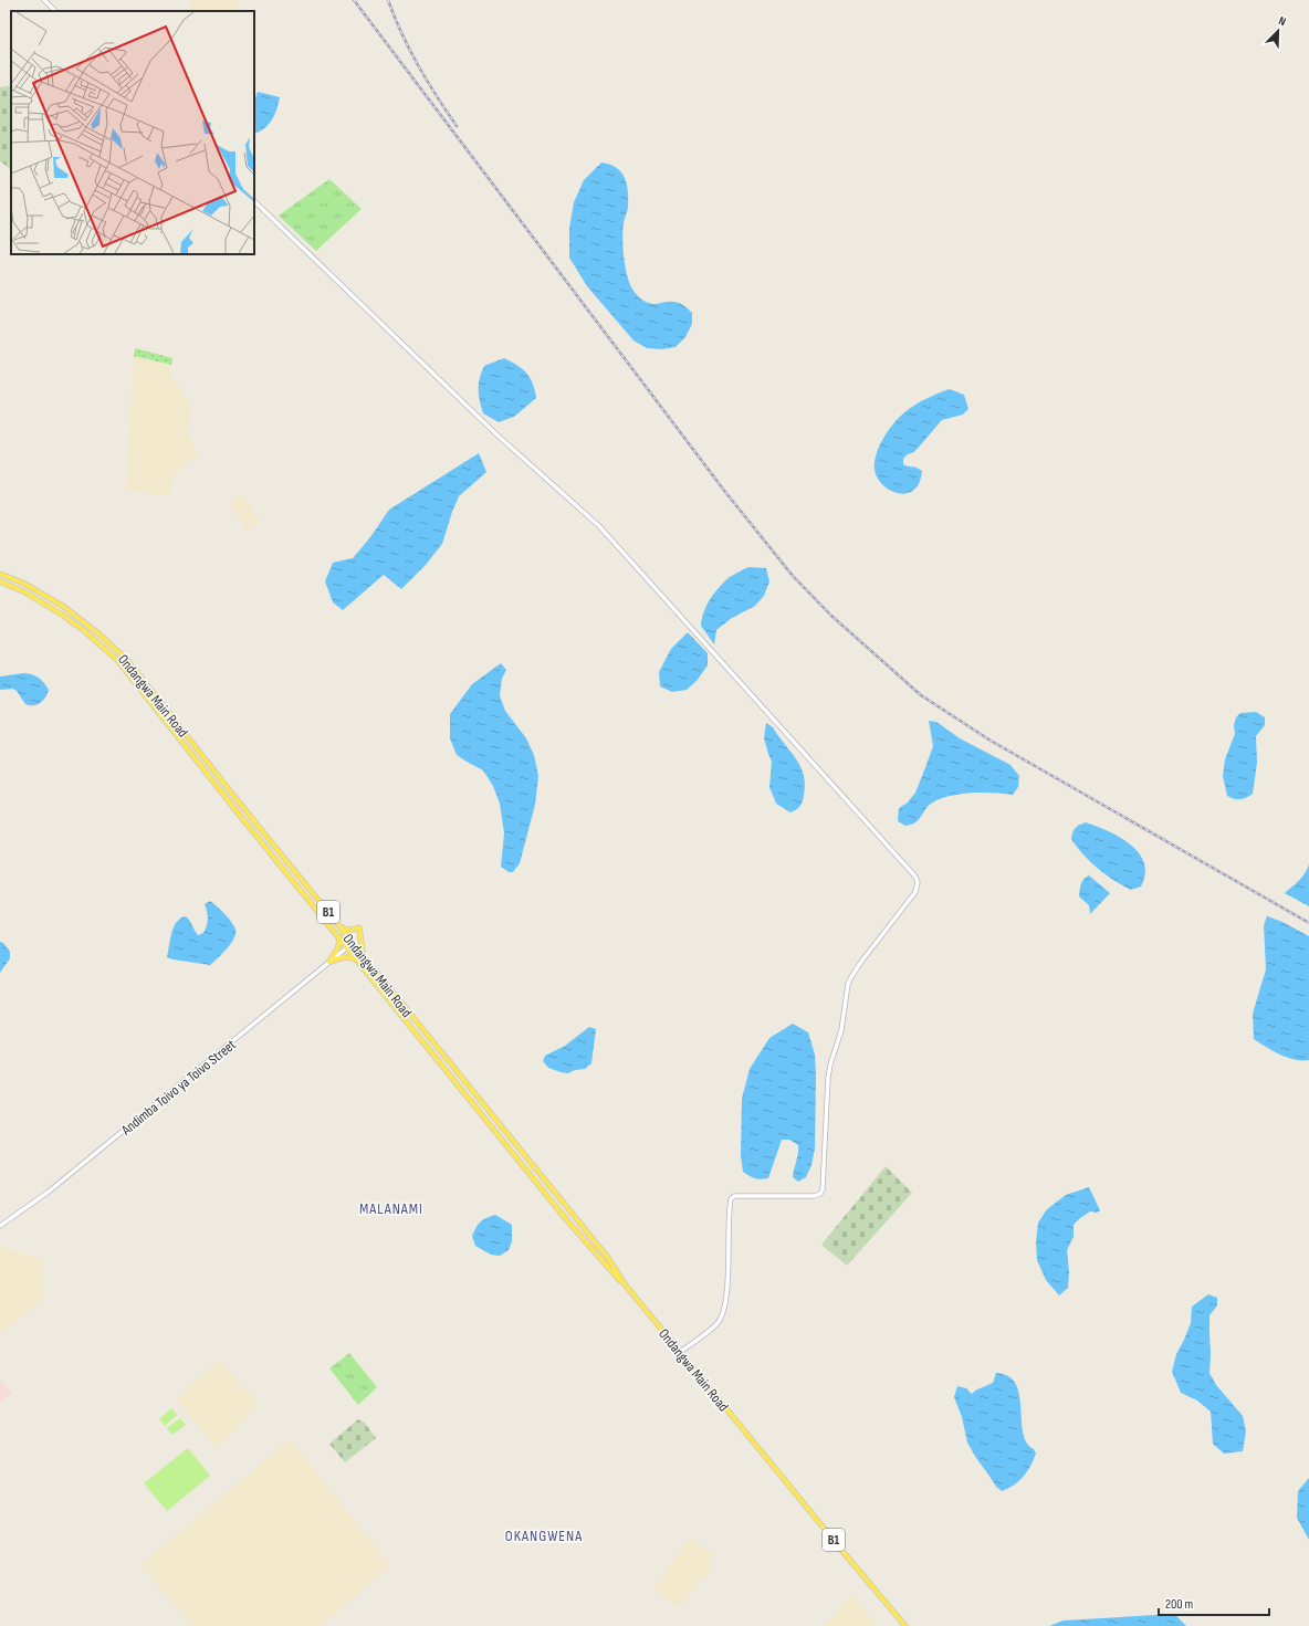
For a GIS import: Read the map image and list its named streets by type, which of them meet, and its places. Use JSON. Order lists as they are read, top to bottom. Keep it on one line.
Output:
{"streets":{"main road":["Ondangwa Main Road","B1"],"street":["Andimba Toivo ya Toivo Street"]},"crossings":[["Ondangwa Main Road","Andimba Toivo ya Toivo Street"]],"districts":["MALANAMI","OKANGWENA"],"scale_bar":"200 m","north":"top right"}
